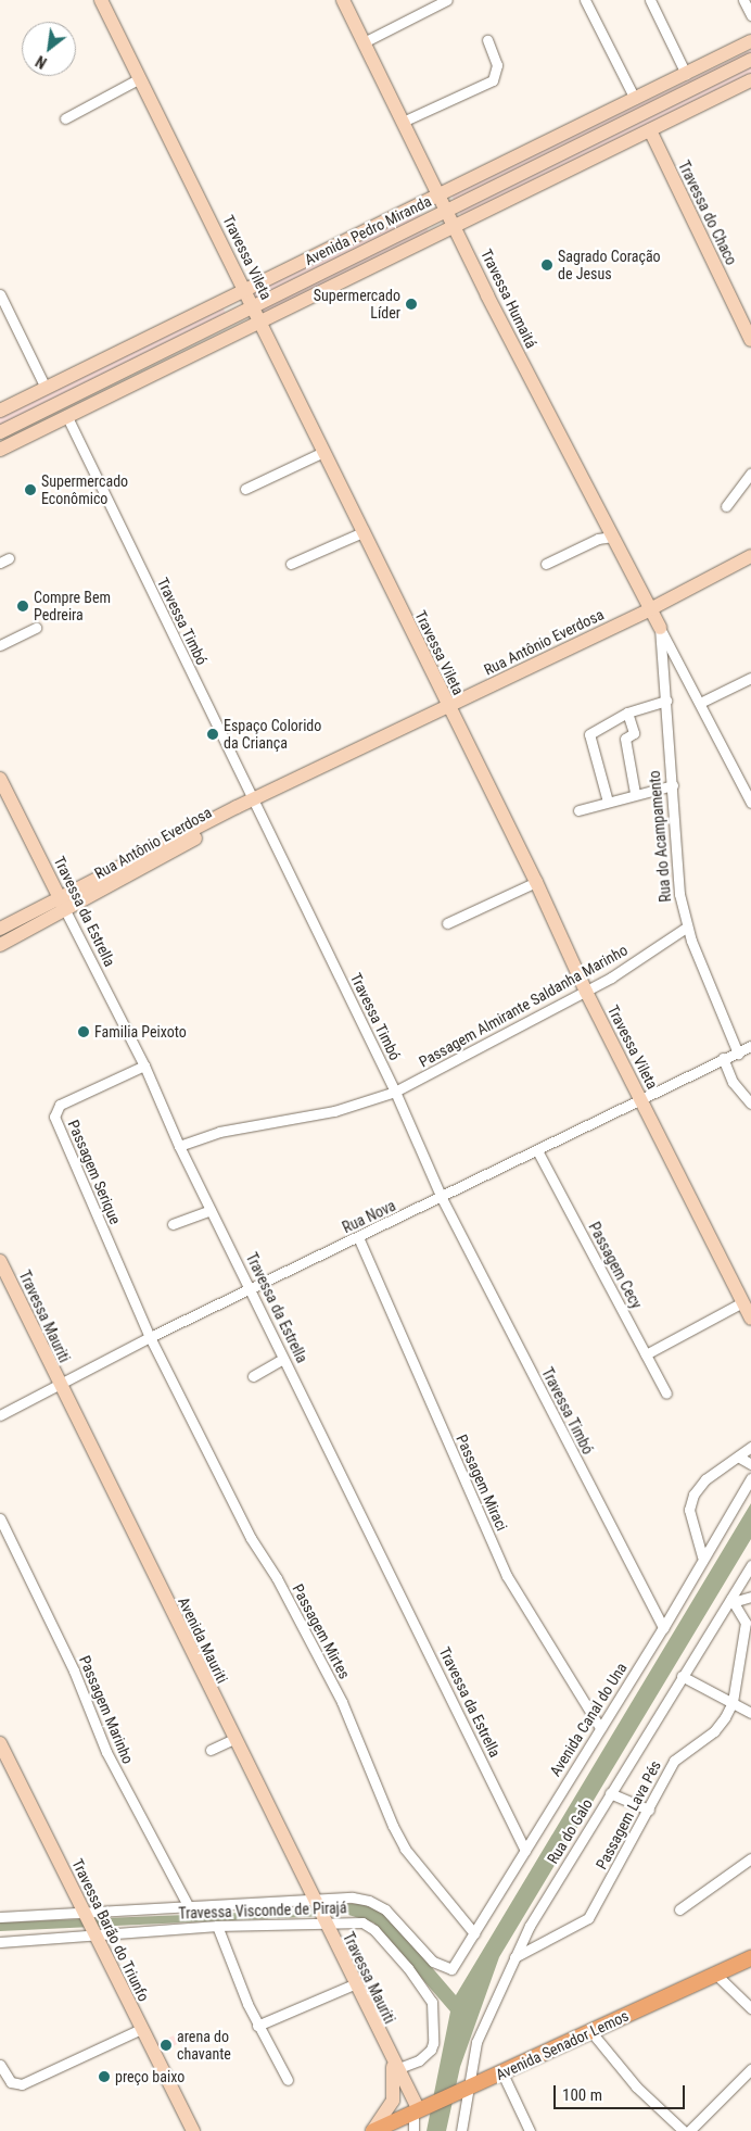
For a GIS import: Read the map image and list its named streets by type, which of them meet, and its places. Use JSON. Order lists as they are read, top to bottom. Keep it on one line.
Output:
{"streets":{"main road":["Avenida Senador Lemos"],"street":["Travessa do Chaco","Avenida Pedro Miranda","Travessa Vileta","Travessa Humaitá","Travessa Timbó","Rua Antônio Everdosa","Rua do Acampamento","Travessa da Estrella","Passagem Almirante Saldanha Marinho","Passagem Serique","Rua Nova","Passagem Cecy","Travessa Mauriti","Passagem Miraci","Passagem Mirtes","Avenida Mauriti","Passagem Marinho","Avenida Canal do Una","Passagem Lava Pés","Rua do Galo","Travessa Visconde de Pirajá","Travessa Barão do Triunfo"]},"crossings":[["Avenida Pedro Miranda","Travessa Vileta"],["Avenida Pedro Miranda","Travessa Humaitá"],["Travessa Vileta","Rua Antônio Everdosa"],["Travessa Vileta","Passagem Almirante Saldanha Marinho"],["Travessa Vileta","Rua Nova"],["Travessa Humaitá","Rua Antônio Everdosa"],["Travessa Humaitá","Rua do Acampamento"],["Travessa Timbó","Rua Antônio Everdosa"],["Travessa Timbó","Passagem Almirante Saldanha Marinho"],["Travessa Timbó","Rua Nova"],["Travessa Timbó","Avenida Canal do Una"],["Rua Antônio Everdosa","Rua do Acampamento"],["Rua Antônio Everdosa","Travessa da Estrella"],["Rua do Acampamento","Passagem Almirante Saldanha Marinho"],["Rua do Acampamento","Rua Nova"],["Travessa da Estrella","Passagem Almirante Saldanha Marinho"],["Travessa da Estrella","Passagem Serique"],["Travessa da Estrella","Rua Nova"],["Travessa da Estrella","Avenida Canal do Una"],["Passagem Serique","Rua Nova"],["Passagem Serique","Passagem Mirtes"],["Rua Nova","Passagem Cecy"],["Rua Nova","Travessa Mauriti"],["Rua Nova","Passagem Miraci"],["Rua Nova","Passagem Mirtes"],["Rua Nova","Avenida Mauriti"],["Travessa Mauriti","Avenida Mauriti"],["Travessa Mauriti","Travessa Visconde de Pirajá"],["Travessa Mauriti","Avenida Senador Lemos"],["Passagem Miraci","Avenida Canal do Una"],["Passagem Mirtes","Avenida Canal do Una"],["Avenida Mauriti","Travessa Visconde de Pirajá"],["Passagem Marinho","Travessa Visconde de Pirajá"],["Avenida Canal do Una","Travessa Visconde de Pirajá"],["Passagem Lava Pés","Rua do Galo"],["Rua do Galo","Avenida Senador Lemos"],["Travessa Visconde de Pirajá","Travessa Barão do Triunfo"]],"places":["Sagrado Coração de Jesus","Supermercado Líder","Supermercado Econômico","Compre Bem Pedreira","Espaço Colorido da Criança","Familia Peixoto","arena do chavante","preço baixo"],"scale_bar":"100 m","north":"bottom left"}
